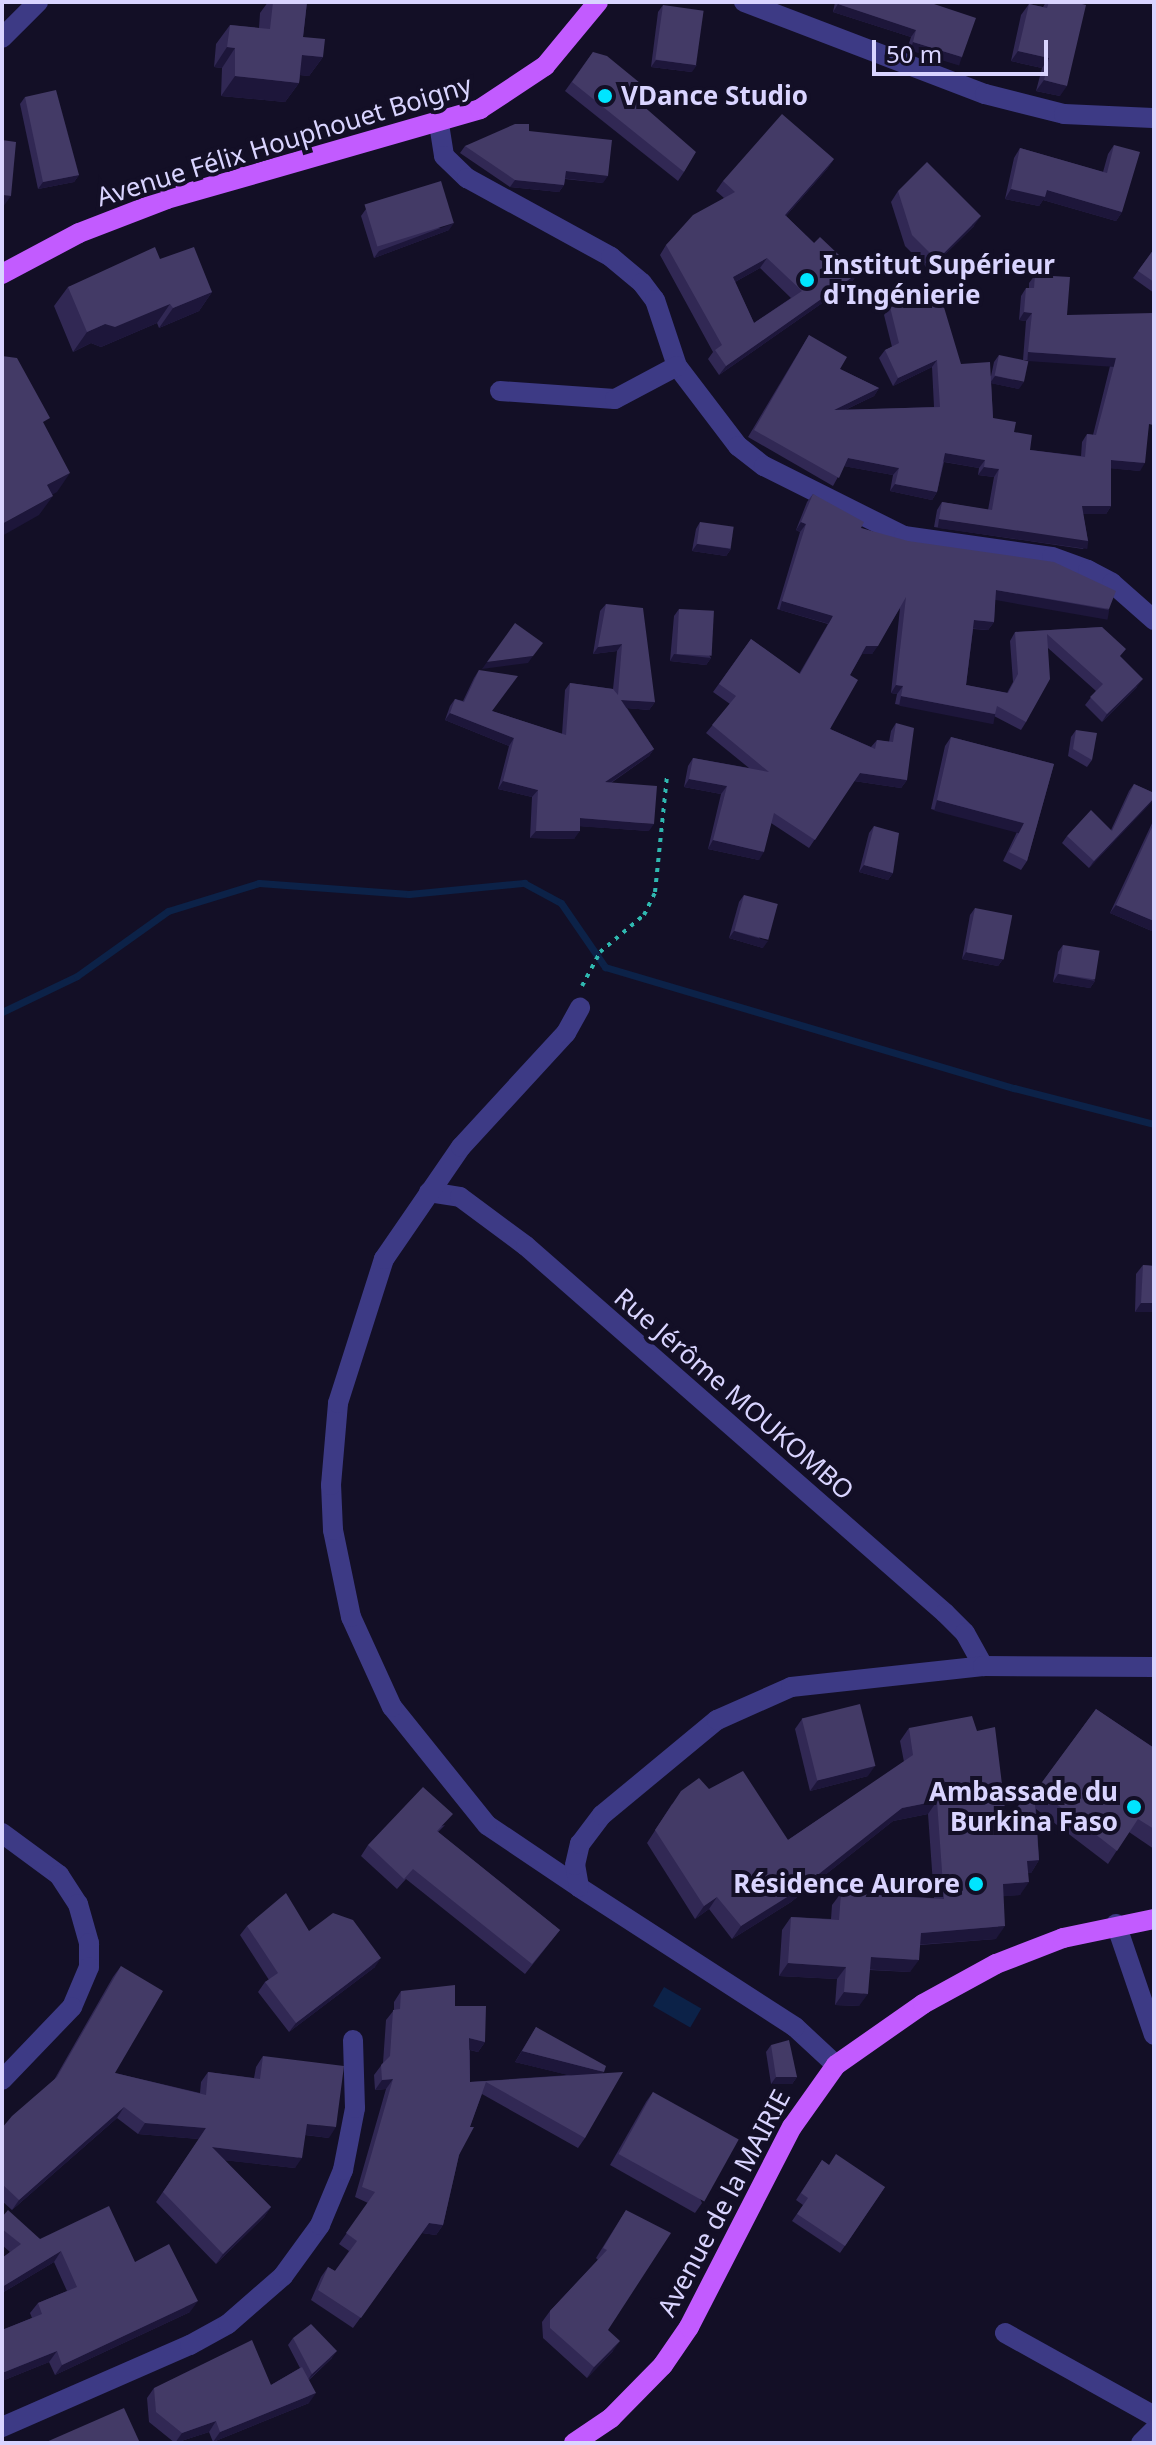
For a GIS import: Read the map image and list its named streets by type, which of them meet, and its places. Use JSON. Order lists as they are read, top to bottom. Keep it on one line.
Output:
{"streets":{"main road":["Avenue Félix Houphouet Boigny","Avenue de la MAIRIE"],"street":["Rue Jérôme MOUKOMBO"]},"places":["VDance Studio","Institut Supérieur d'Ingénierie","Ambassade du Burkina Faso","Résidence Aurore"],"scale_bar":"50 m"}
